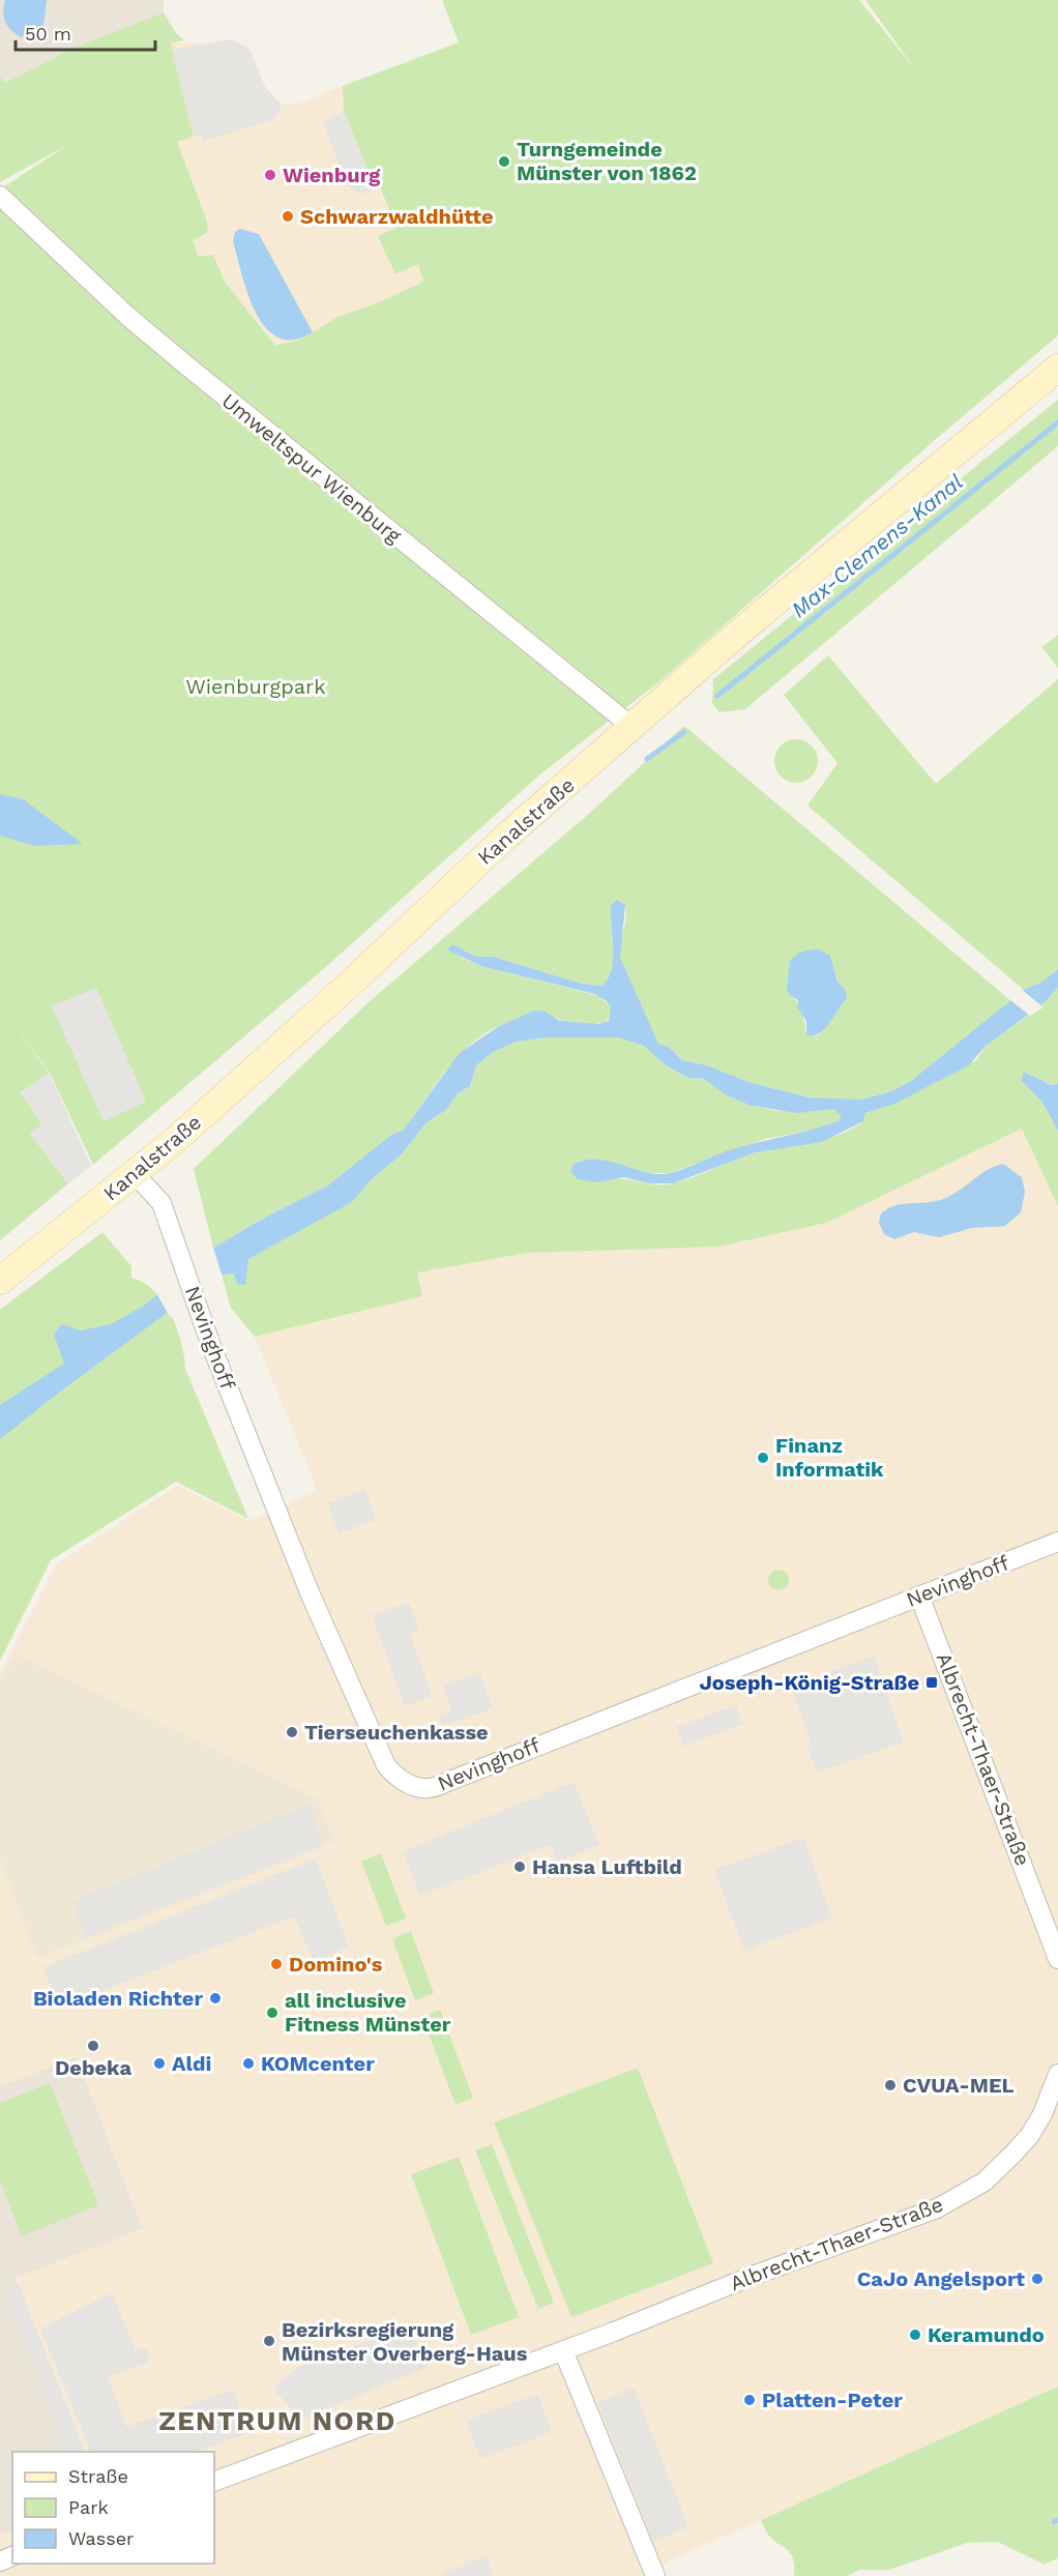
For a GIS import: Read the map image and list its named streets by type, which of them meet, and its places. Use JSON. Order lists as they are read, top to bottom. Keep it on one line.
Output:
{"streets":{"main road":["Kanalstraße"],"street":["Umweltspur Wienburg","Nevinghoff","Albrecht-Thaer-Straße"]},"crossings":[["Umweltspur Wienburg","Kanalstraße"],["Kanalstraße","Nevinghoff"],["Nevinghoff","Albrecht-Thaer-Straße"]],"districts":["ZENTRUM NORD"],"water":["Max-Clemens-Kanal"],"parks":["Wienburgpark"],"places":{"other":["Turngemeinde Münster von 1862","Wienburg","Schwarzwaldhütte","Finanz Informatik","Tierseuchenkasse","Hansa Luftbild","Domino's","Bioladen Richter","all inclusive Fitness Münster","Debeka","Aldi","KOMcenter","CVUA-MEL","CaJo Angelsport","Keramundo","Bezirksregierung Münster Overberg-Haus","Platten-Peter"],"transit":["Joseph-König-Straße"]},"legend":["Straße","Park","Wasser"],"scale_bar":"50 m"}
